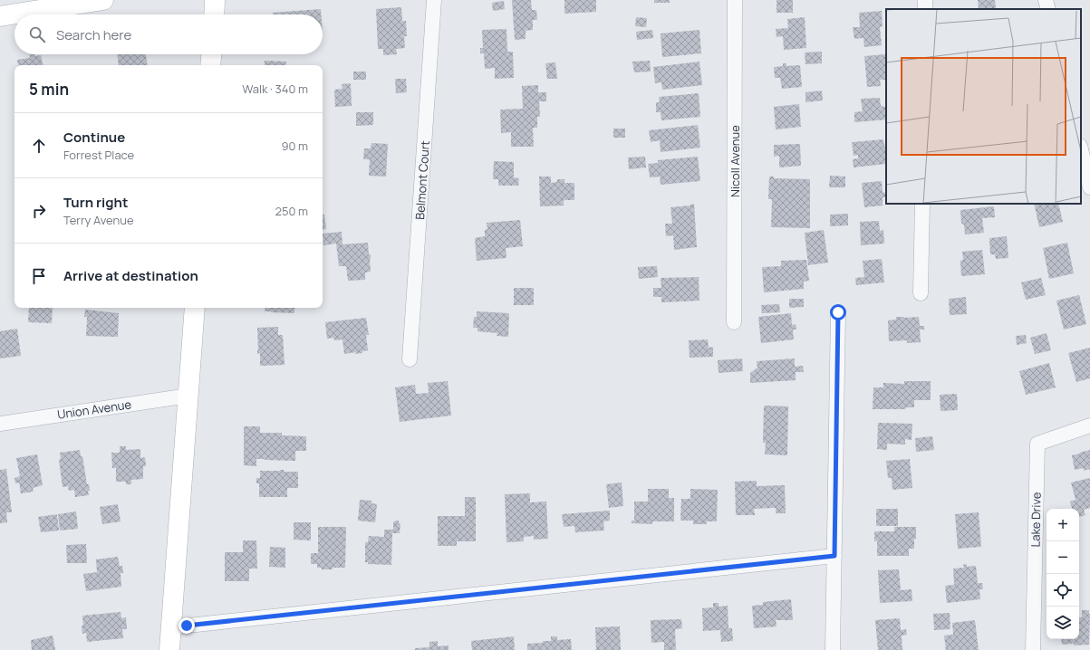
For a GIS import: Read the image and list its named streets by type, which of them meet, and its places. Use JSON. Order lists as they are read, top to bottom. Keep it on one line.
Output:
{"streets":{"street":["Nicoll Avenue","Belmont Court","Union Avenue","Lake Drive"]},"page":{"search":"Search here","heading":["5 min","Walk · 340 m"],"list":[["Continue","Forrest Place","90 m"],["Turn right","Terry Avenue","250 m"],"Arrive at destination"],"map_buttons":["+","−"]}}
